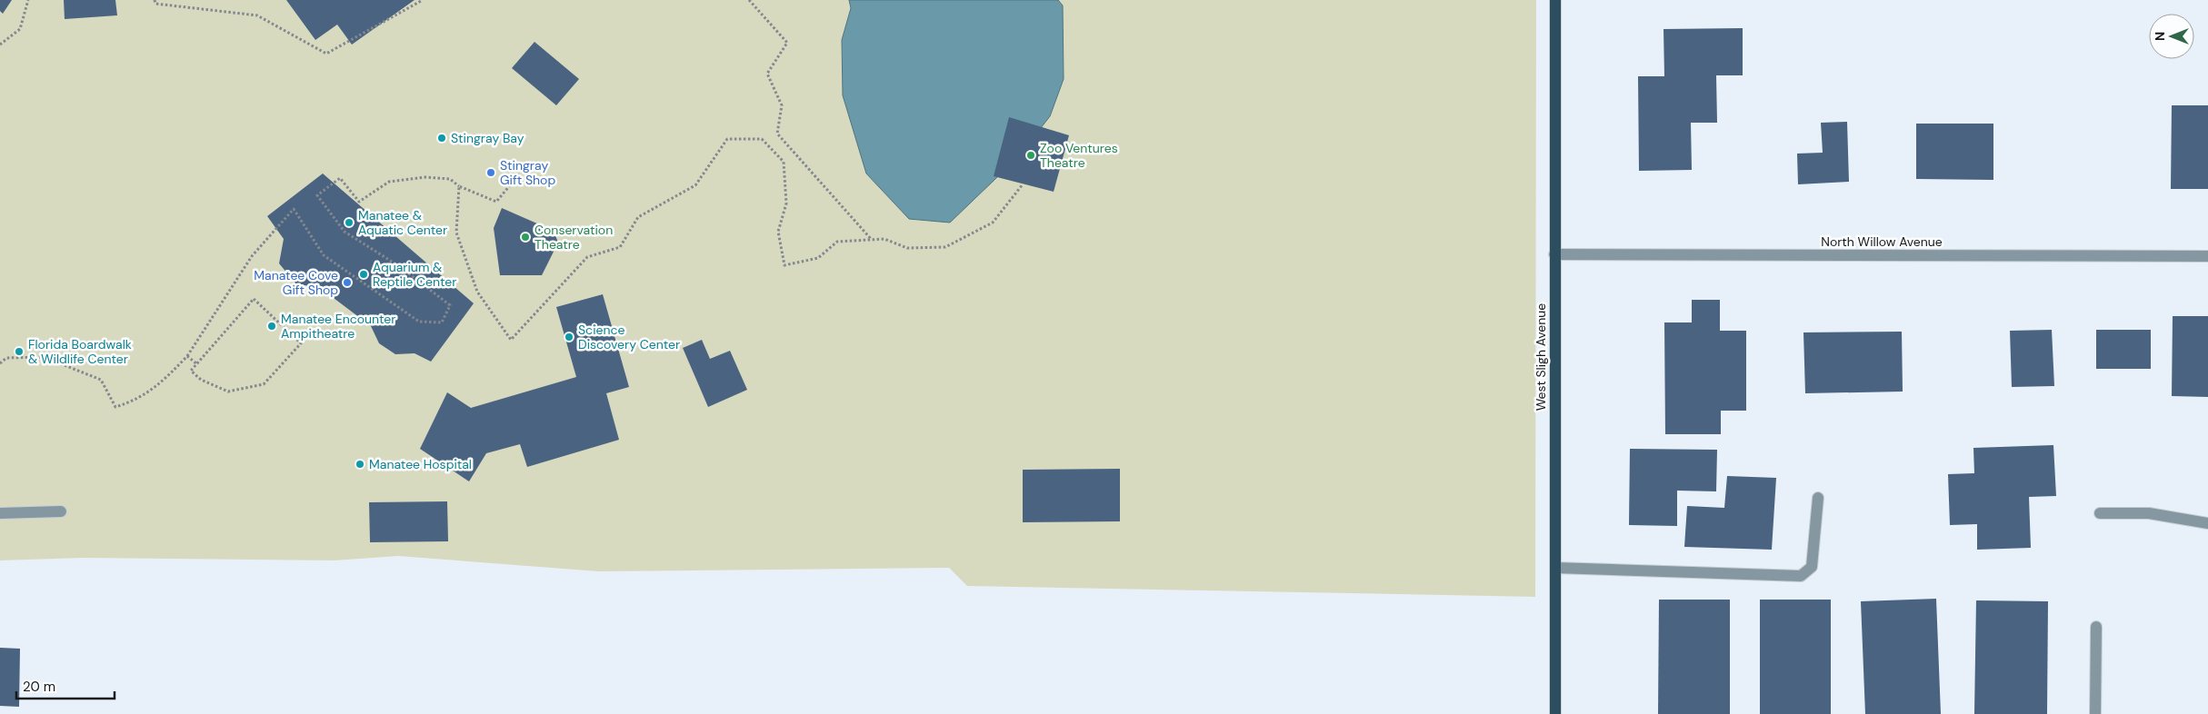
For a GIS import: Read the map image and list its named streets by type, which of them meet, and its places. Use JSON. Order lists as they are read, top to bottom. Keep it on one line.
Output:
{"streets":{"main road":["West Sligh Avenue"],"street":["North Willow Avenue"]},"crossings":[["North Willow Avenue","West Sligh Avenue"]],"places":["Stingray Bay","Zoo Ventures Theatre","Stingray Gift Shop","Manatee & Aquatic Center","Conservation Theatre","Aquarium & Reptile Center","Manatee Cove Gift Shop","Manatee Encounter Ampitheatre","Science Discovery Center","Florida Boardwalk & Wildlife Center","Manatee Hospital"],"scale_bar":"20 m","north":"left"}
